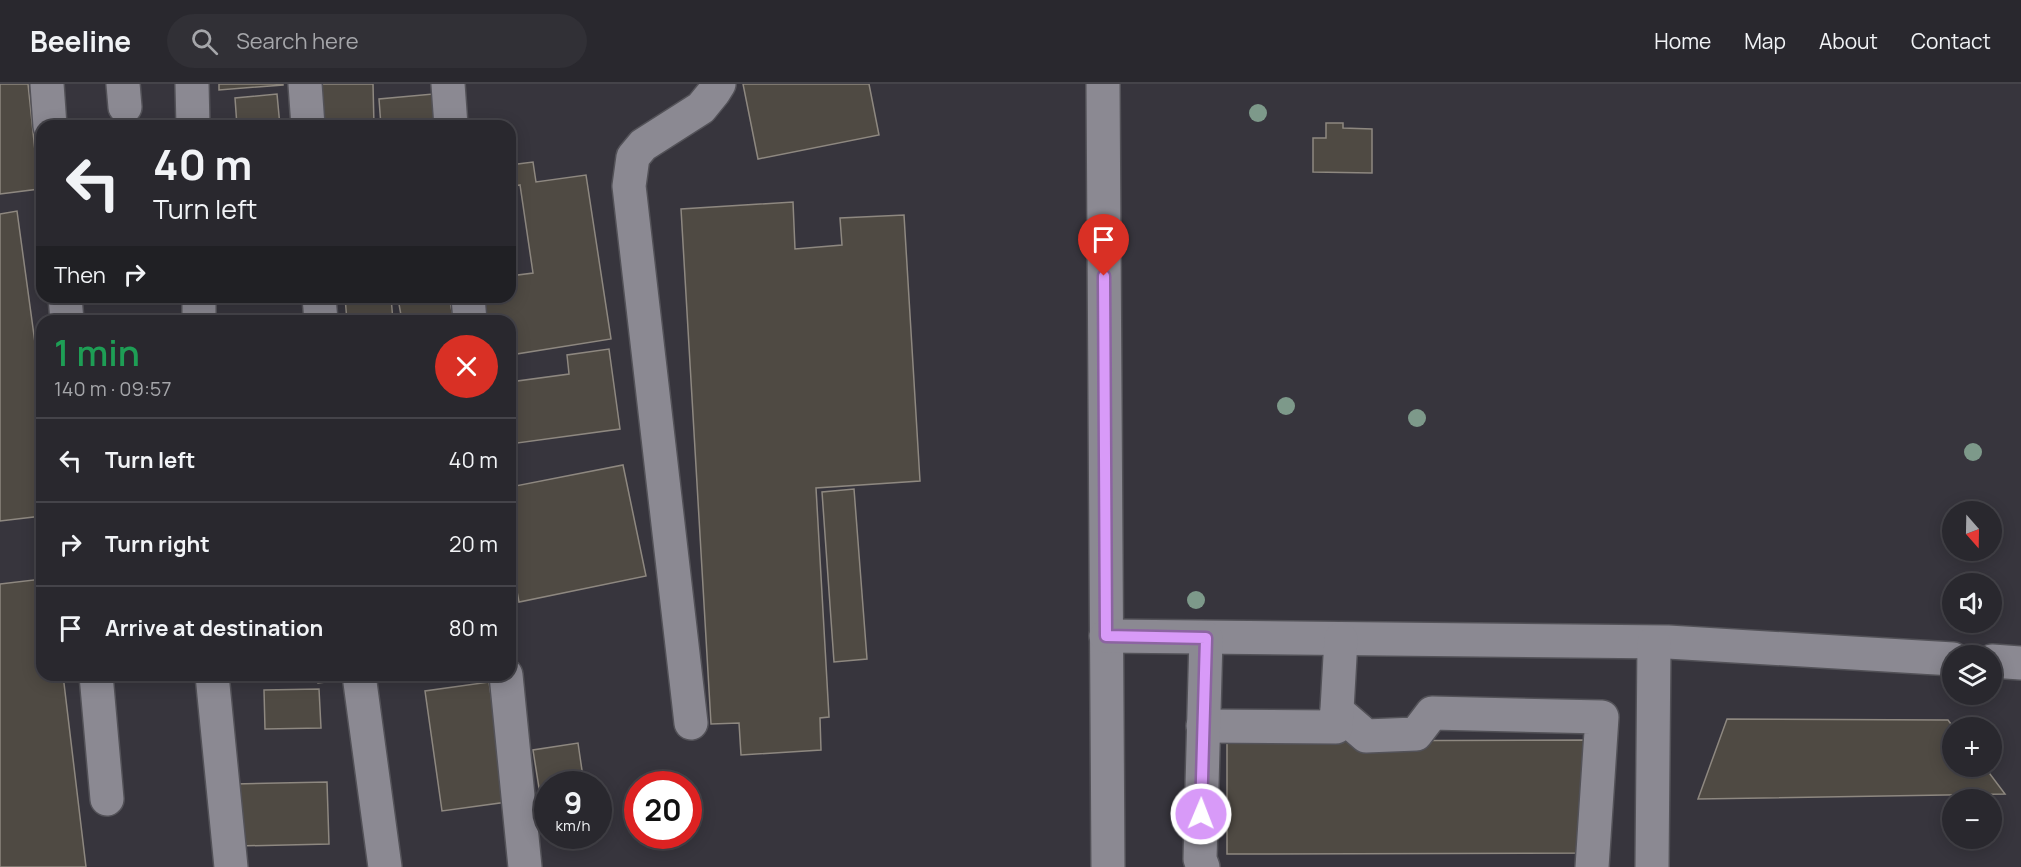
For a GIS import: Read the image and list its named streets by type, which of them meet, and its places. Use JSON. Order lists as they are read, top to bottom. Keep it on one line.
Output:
{"north":"bottom","page":{"header":"Beeline","search":"Search here","nav":["Home","Map","About","Contact"],"turn":["40 m","Turn left"],"then":"Then","heading":["1 min","140 m · 09:57"],"list":[{"name":"Turn left","value":"40 m"},{"name":"Turn right","value":"20 m"},{"name":"Arrive at destination","value":"80 m"}],"map_buttons":["+","−"],"speed":"9 km/h","limit":"20"}}
